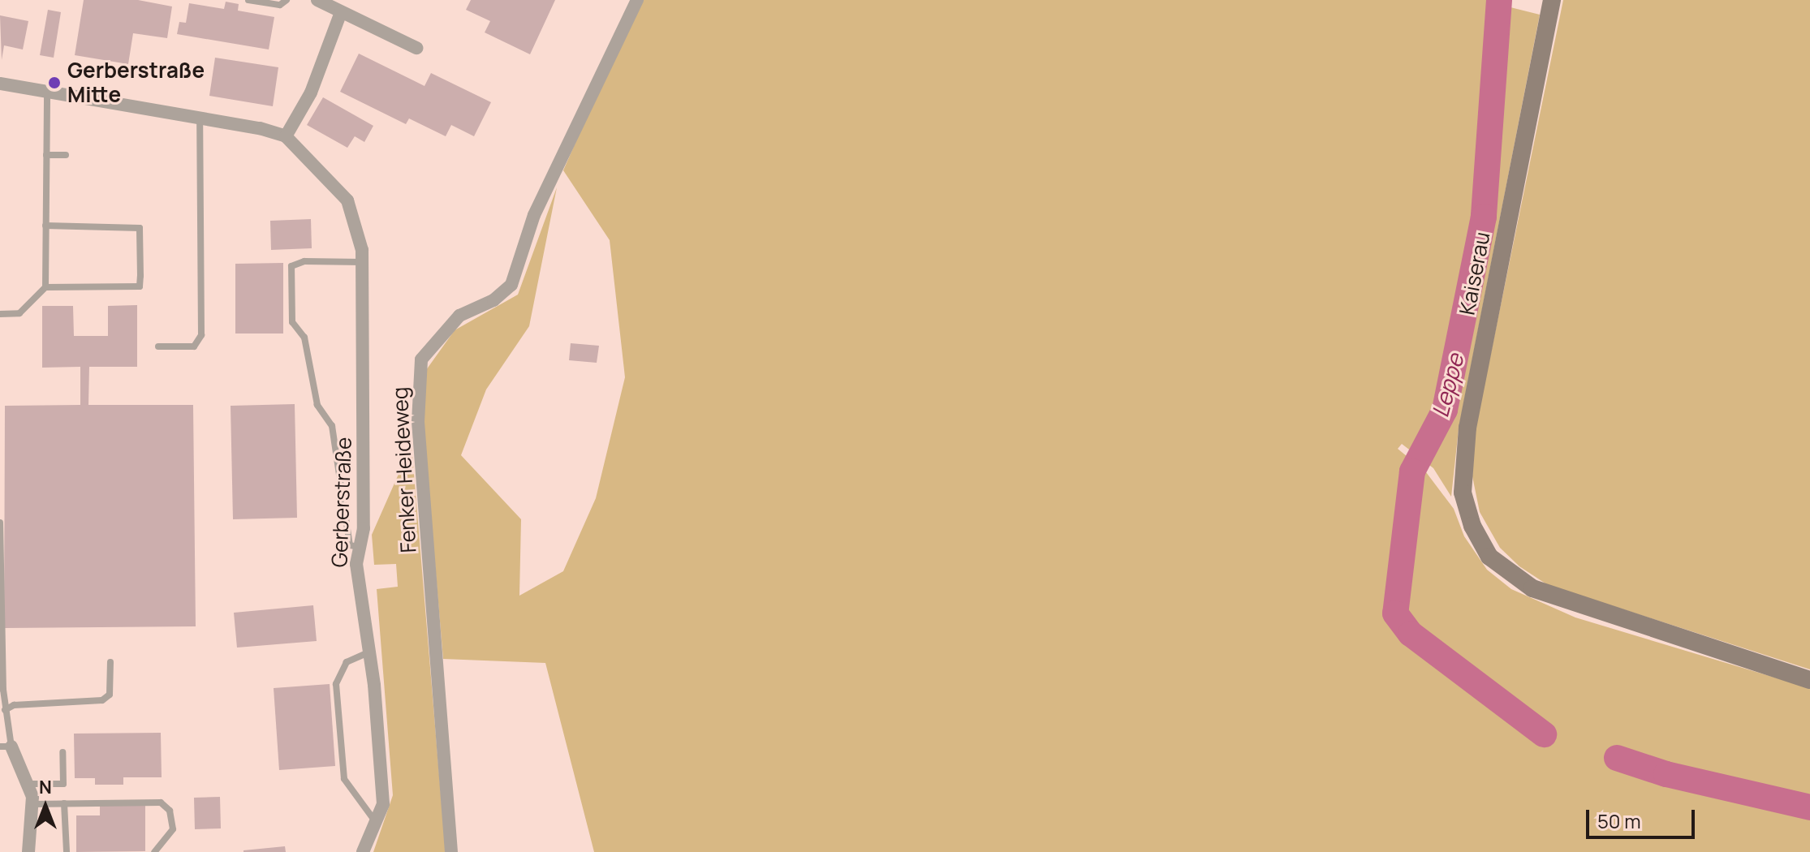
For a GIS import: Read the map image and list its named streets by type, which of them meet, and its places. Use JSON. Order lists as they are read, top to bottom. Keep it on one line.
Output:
{"streets":{"main road":["Kaiserau"],"street":["Fenker Heideweg","Gerberstraße"]},"water":["Leppe"],"places":["Gerberstraße Mitte"],"scale_bar":"50 m","north":"top"}
